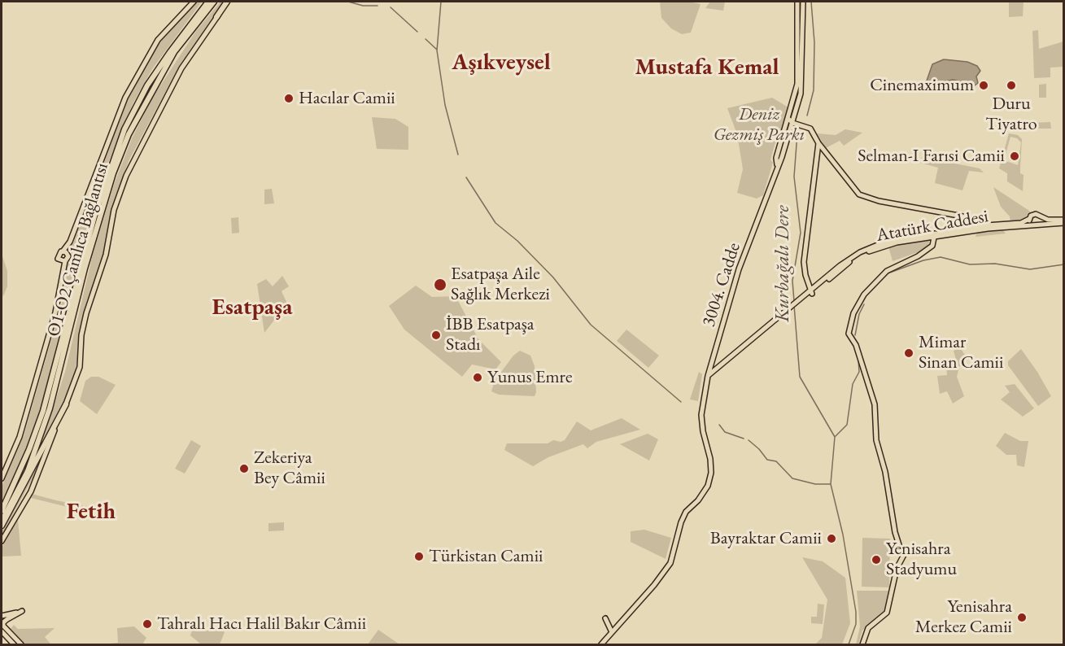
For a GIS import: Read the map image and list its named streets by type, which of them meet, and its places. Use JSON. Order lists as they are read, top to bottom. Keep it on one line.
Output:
{"streets":{"highway":["O1-O2 Çamlıca Bağlantısı"],"main road":["Atatürk Caddesi","3004. Cadde"]},"crossings":[["Atatürk Caddesi","3004. Cadde"]],"districts":["Aşıkveysel","Mustafa Kemal","Esatpaşa","Fetih"],"water":["Kurbağalı Dere"],"parks":["Deniz Gezmiş Parkı"],"places":["Cinemaximum","Duru Tiyatro","Hacılar Camii","Selman-I Farısi Camii","Esatpaşa Aile Sağlık Merkezi","İBB Esatpaşa Stadı","Mimar Sinan Camii","Yunus Emre","Zekeriya Bey Câmii","Bayraktar Camii","Türkistan Camii","Yenisahra Stadyumu","Yenisahra Merkez Camii","Tahralı Hacı Halil Bakır Câmii"]}
